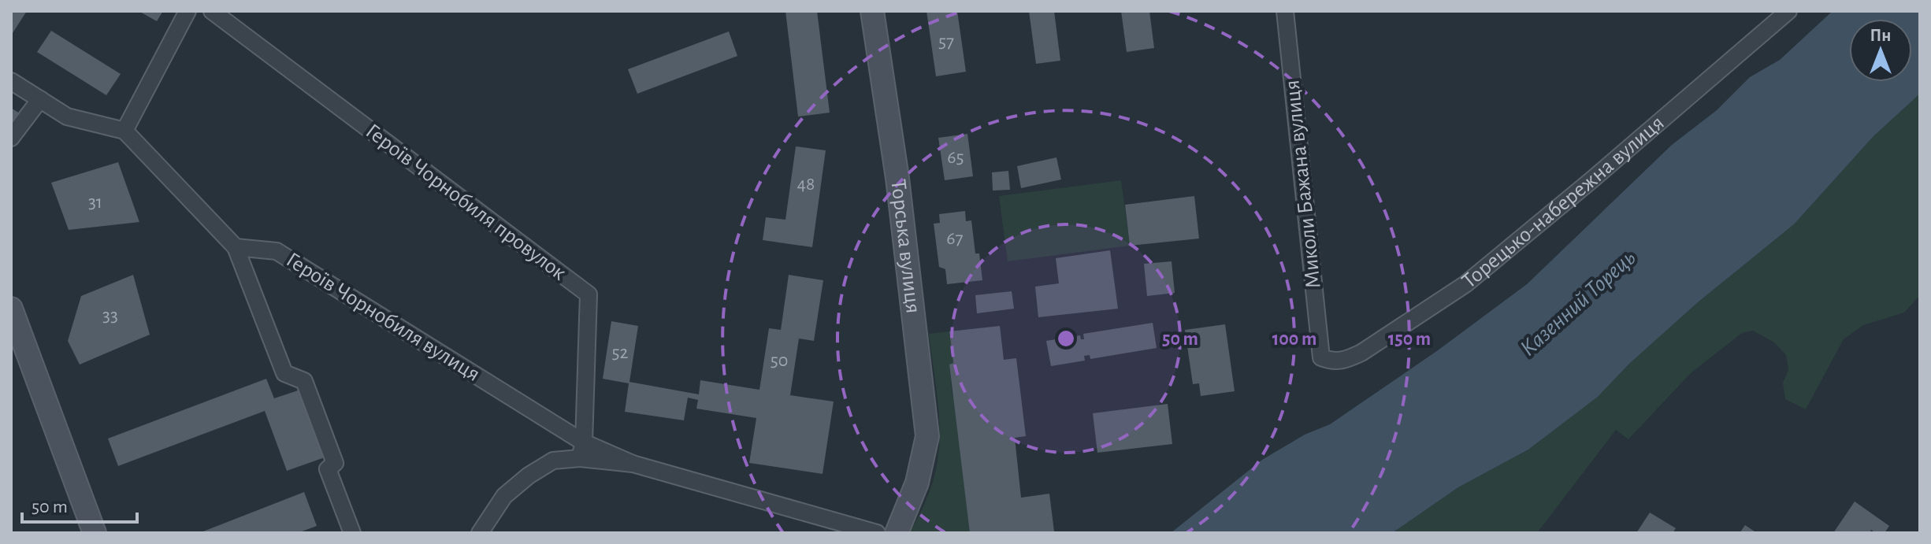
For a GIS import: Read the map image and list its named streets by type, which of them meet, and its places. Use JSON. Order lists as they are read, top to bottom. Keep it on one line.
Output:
{"streets":{"main road":["Торська вулиця"],"street":["Миколи Бажана вулиця","Торецько-набережна вулиця","Героїв Чорнобиля провулок","Героїв Чорнобиля вулиця"]},"crossings":[["Миколи Бажана вулиця","Торецько-набережна вулиця"],["Героїв Чорнобиля провулок","Героїв Чорнобиля вулиця"]],"water":["Казенний Торець"],"house_numbers":["57","65","48","31","67","33","52","50"],"scale_bar":"50 m","north":"top","rings":["50 m","100 m","150 m"]}
